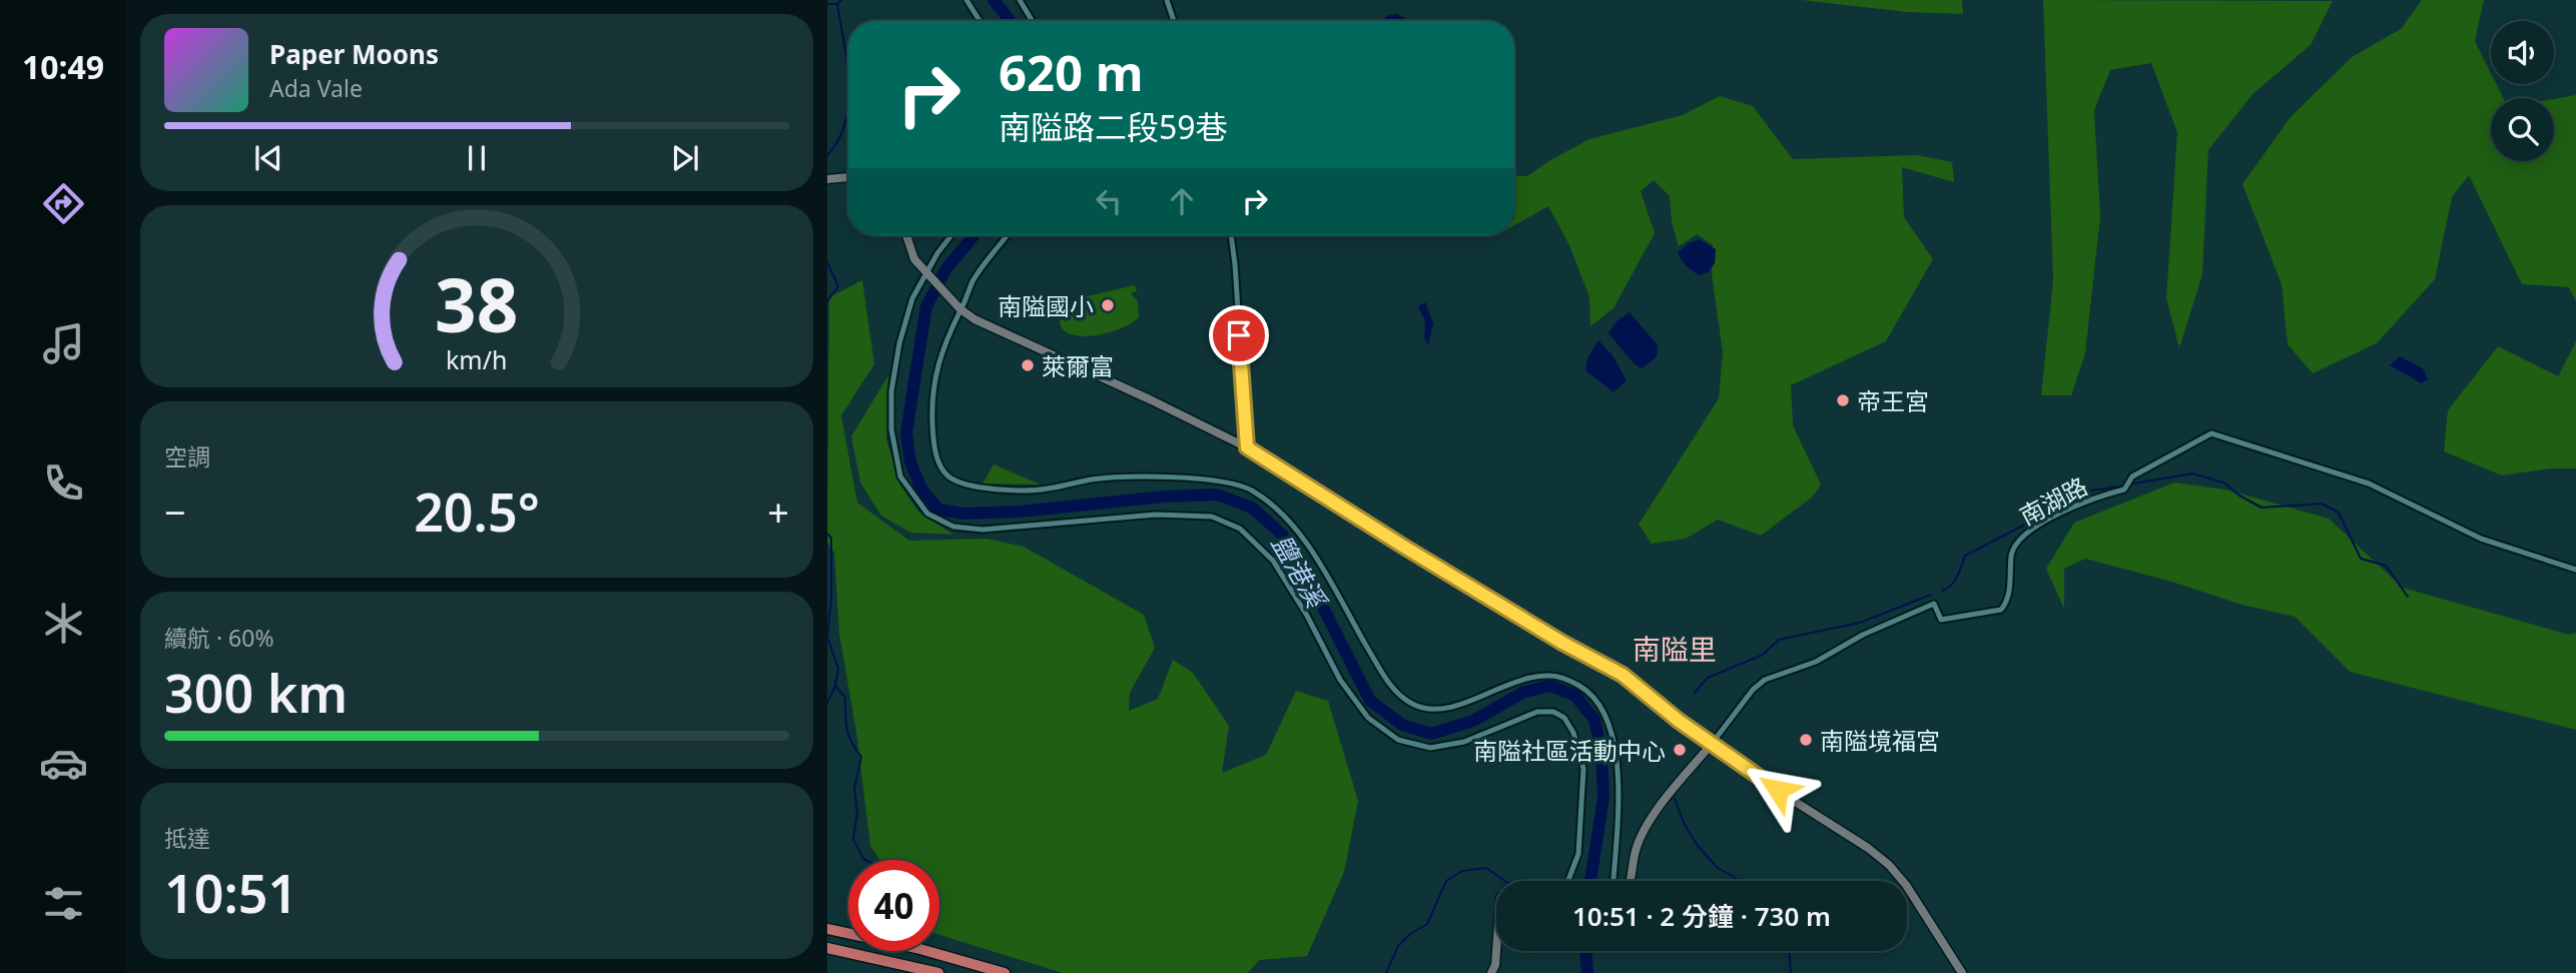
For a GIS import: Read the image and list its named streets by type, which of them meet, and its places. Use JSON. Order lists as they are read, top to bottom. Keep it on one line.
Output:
{"streets":{"street":["南湖路"]},"districts":["南隘里"],"water":["鹽港溪"],"places":["南隘國小","萊爾富","帝王宮","南隘境福宮","南隘社區活動中心"],"page":{"tabs":"10:49","turn":["620 m","南隘路二段59巷"],"song":["Paper Moons","Ada Vale"],"tile":["空調",["續航 · 60%","300 km"],["抵達","10:51"]],"heat":["−","20.5°","+"],"limit":"40","trip":"10:51 · 2 分鐘 · 730 m","gauge":["38","km/h"]}}
